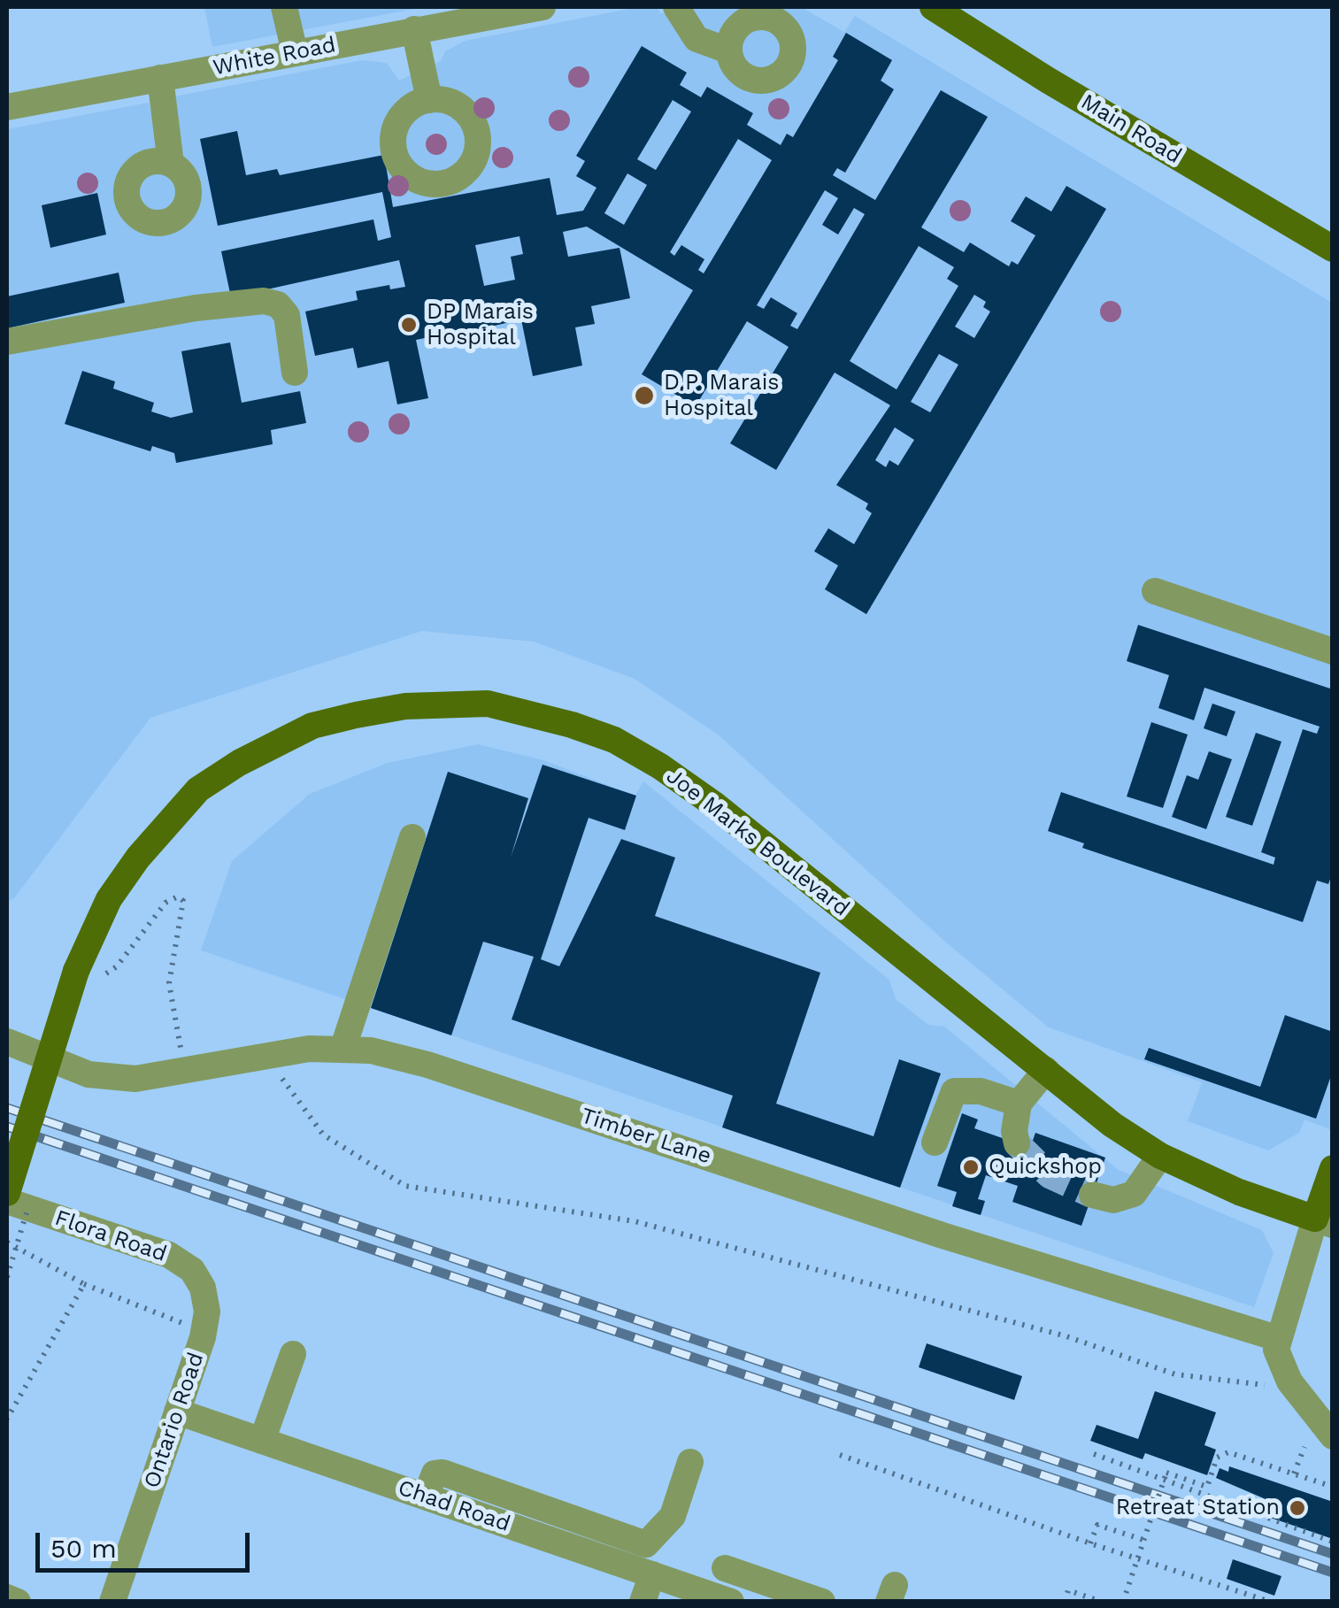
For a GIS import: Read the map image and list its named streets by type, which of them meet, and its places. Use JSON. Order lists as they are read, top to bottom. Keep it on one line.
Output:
{"streets":{"main road":["Main Road","Joe Marks Boulevard"],"street":["White Road","Timber Lane","Flora Road","Ontario Road","Chad Road"]},"crossings":[["Flora Road","Ontario Road"],["Ontario Road","Chad Road"]],"places":["DP Marais Hospital","D.P. Marais Hospital","Quickshop","Retreat Station"],"scale_bar":"50 m"}
